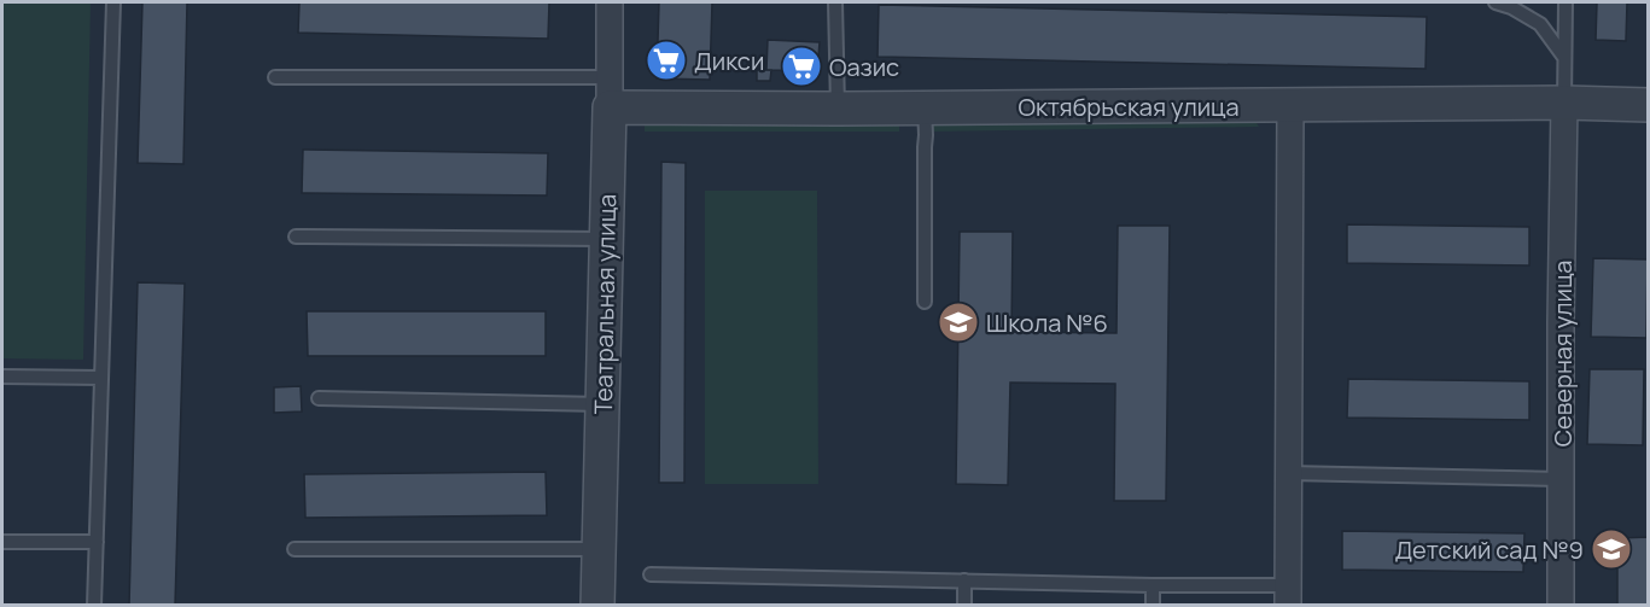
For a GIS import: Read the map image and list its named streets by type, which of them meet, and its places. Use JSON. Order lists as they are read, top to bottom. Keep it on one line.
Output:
{"streets":{"street":["Октябрьская улица","Театральная улица","Северная улица"]},"crossings":[["Октябрьская улица","Театральная улица"],["Октябрьская улица","Северная улица"]],"places":{"supermarket":["Дикси","Оазис"],"school or university":["Школа №6","Детский сад №9"]}}
